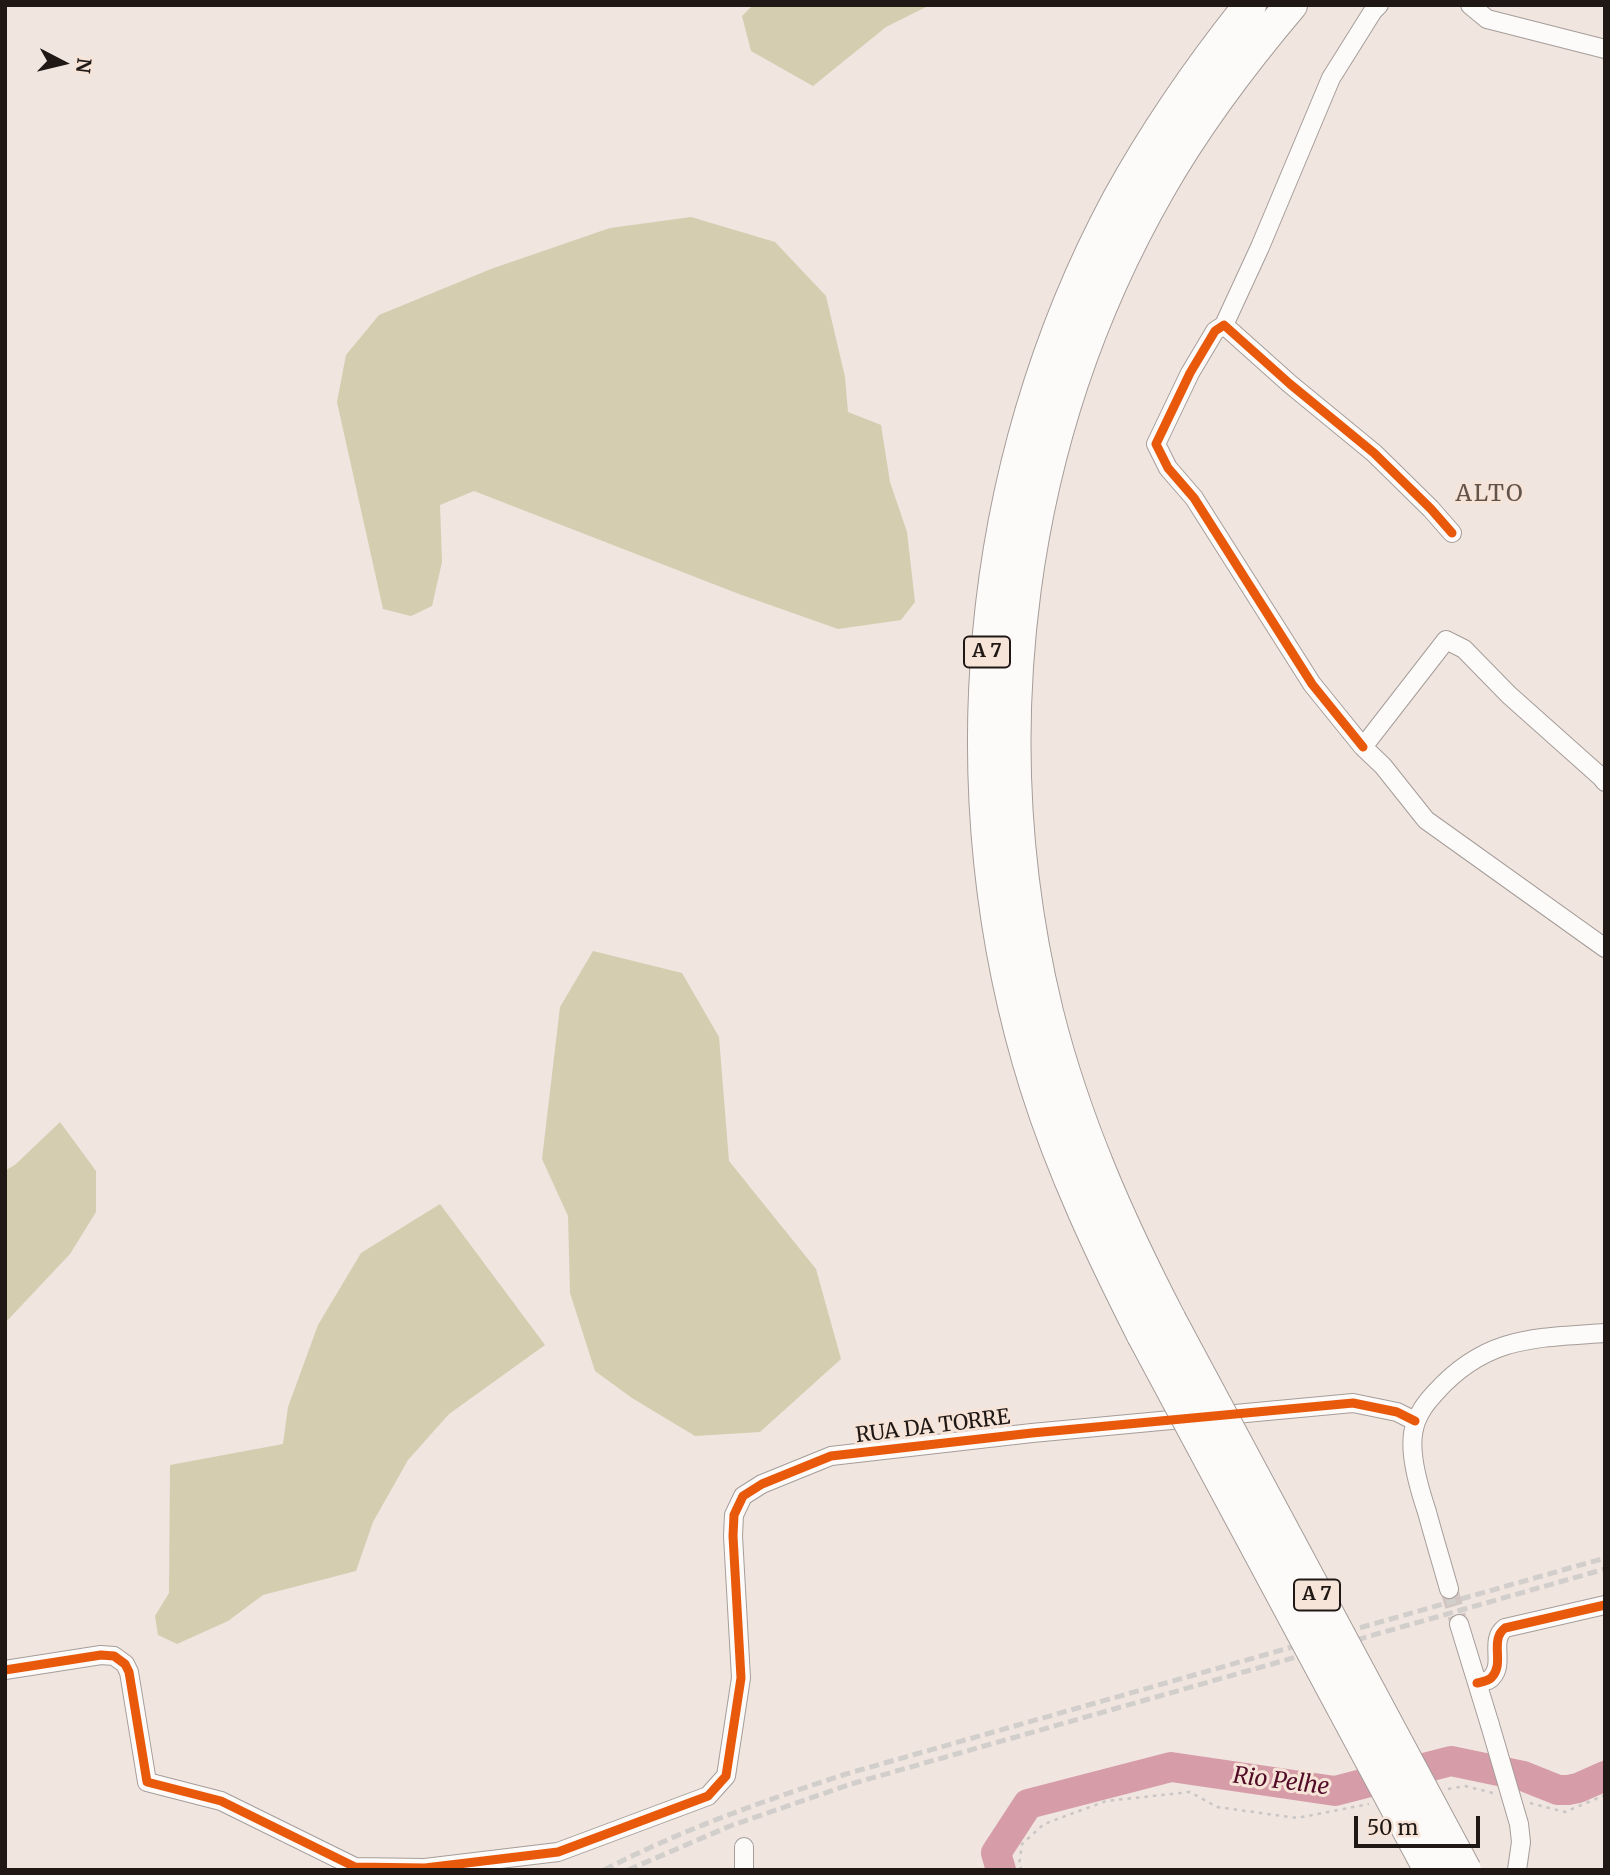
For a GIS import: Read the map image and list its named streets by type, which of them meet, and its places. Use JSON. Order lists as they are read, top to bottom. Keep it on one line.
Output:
{"streets":{"highway":["A 7"],"street":["RUA DA TORRE"]},"districts":["ALTO"],"water":["Rio Pelhe"],"scale_bar":"50 m","north":"right"}
